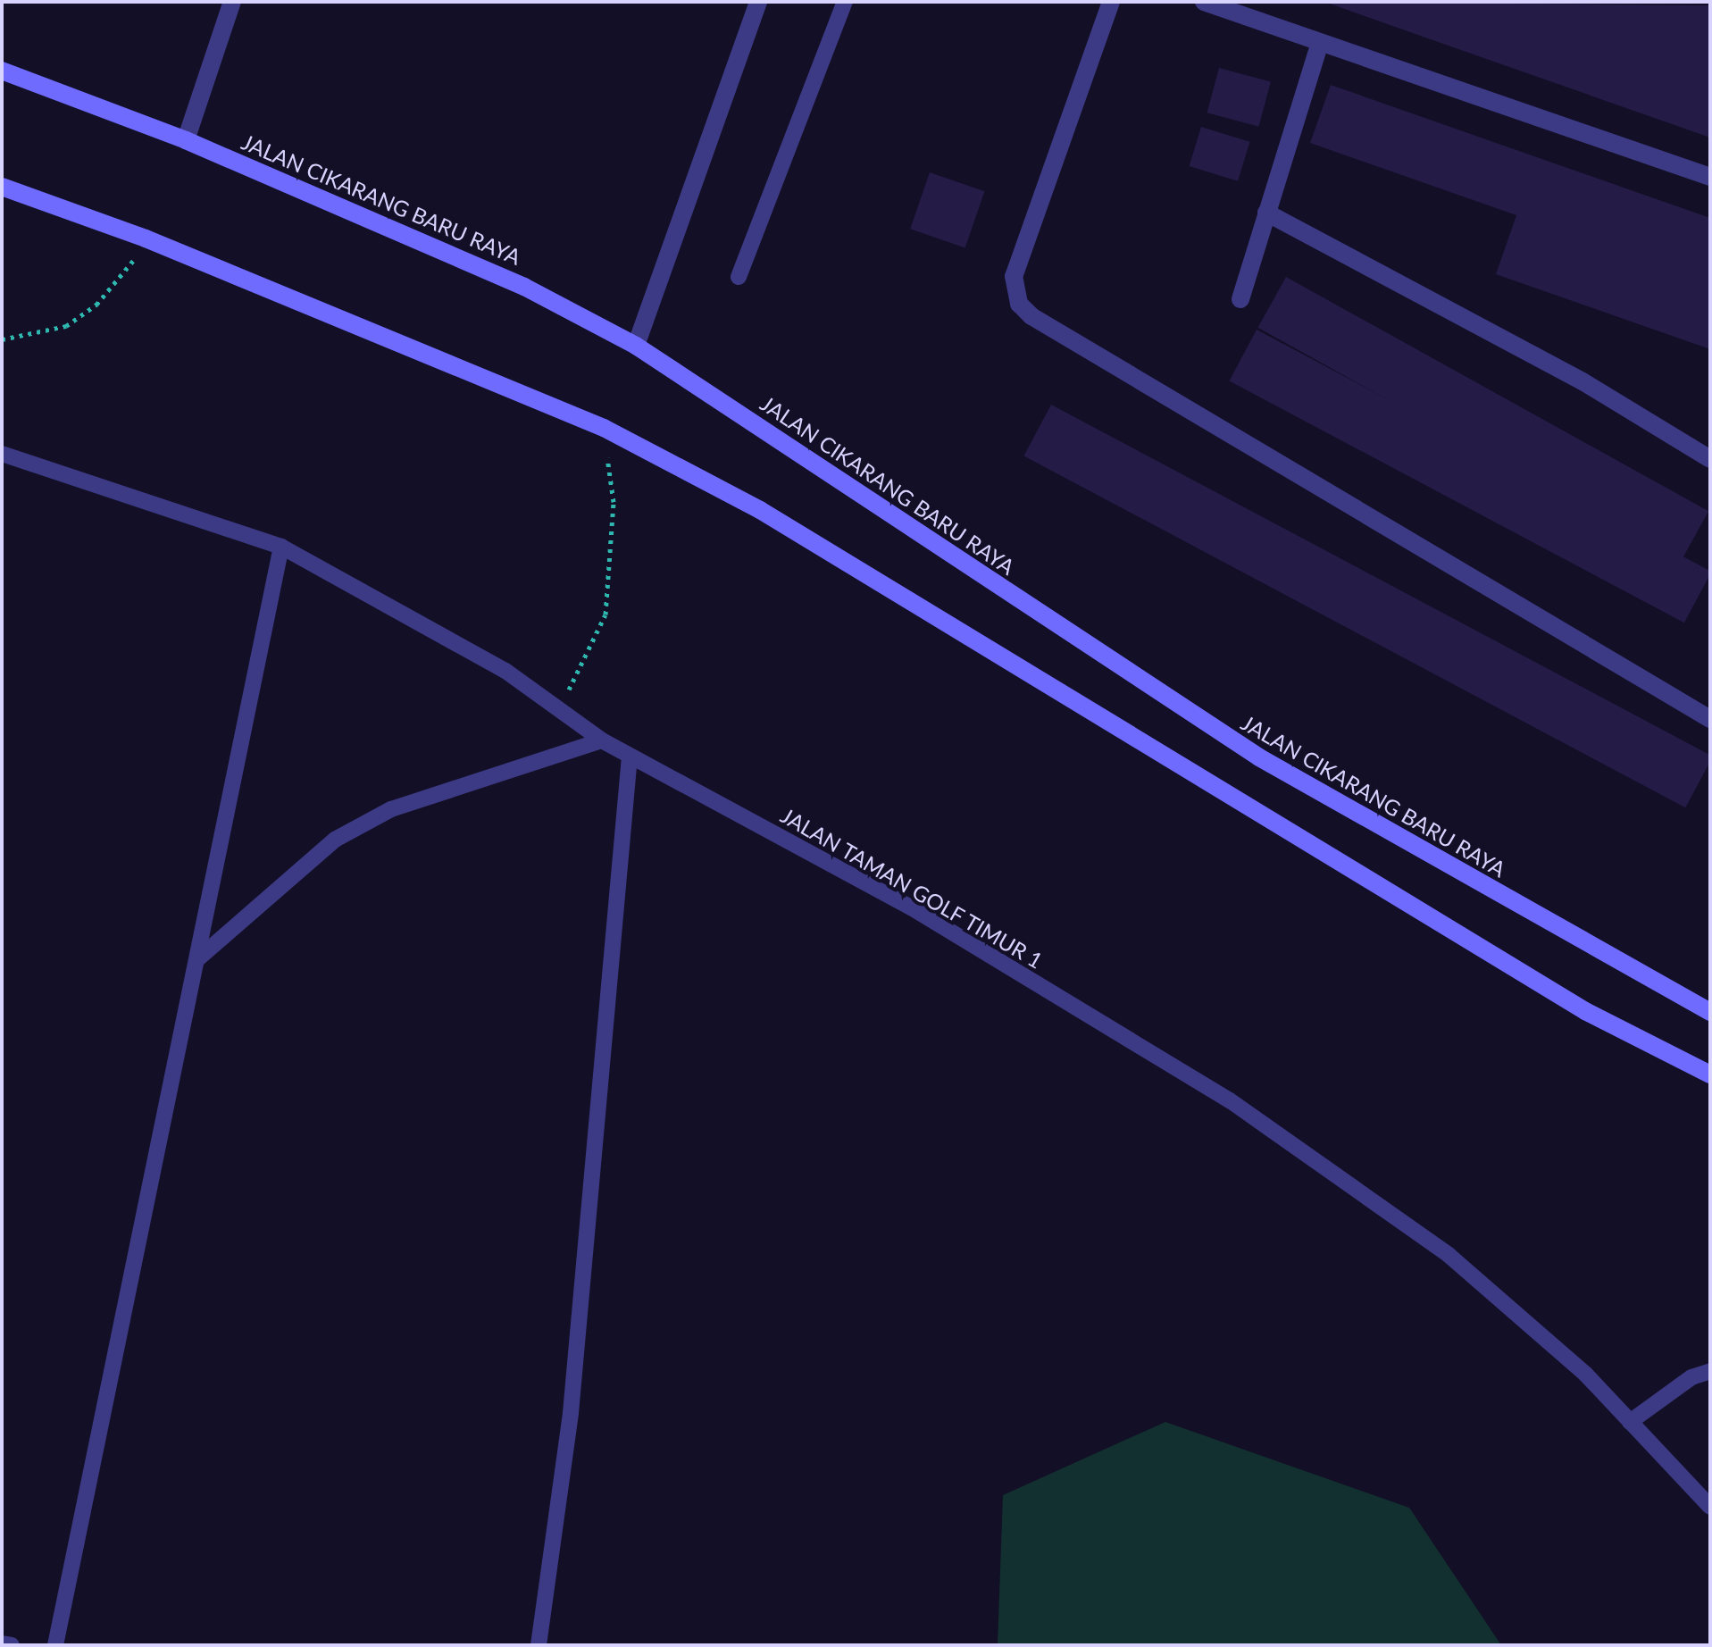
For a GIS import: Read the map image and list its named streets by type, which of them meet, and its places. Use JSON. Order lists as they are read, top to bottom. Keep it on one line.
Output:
{"streets":{"main road":["JALAN CIKARANG BARU RAYA"],"lane":["JALAN TAMAN GOLF TIMUR 1"]}}
